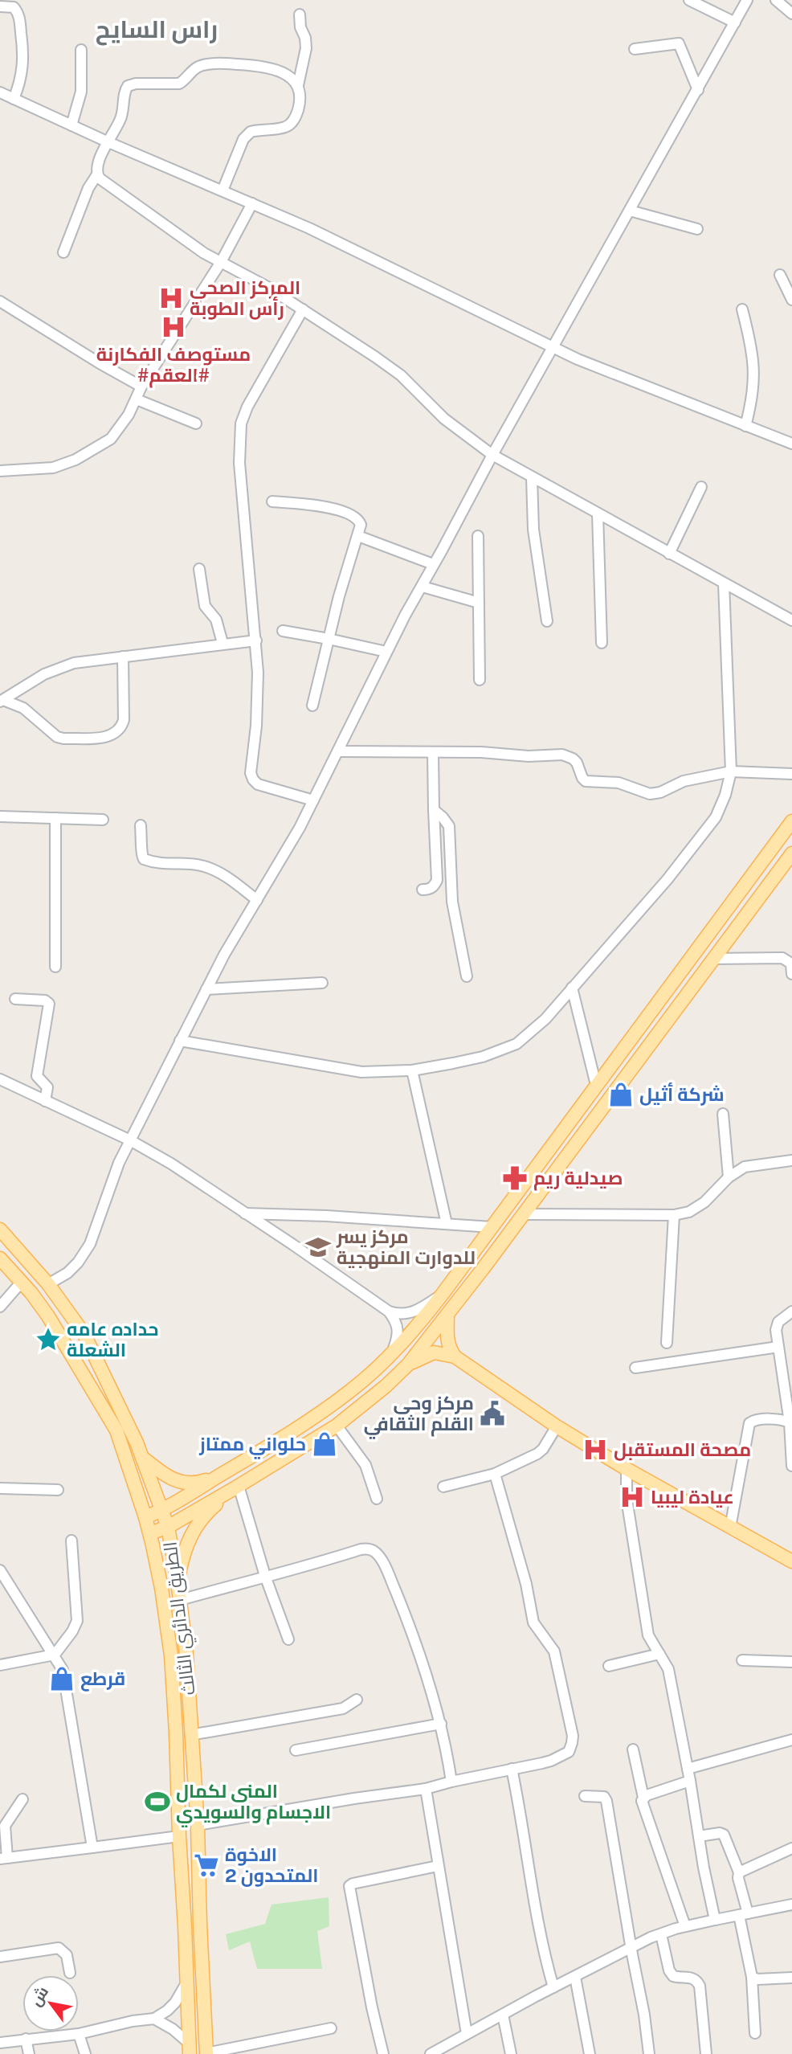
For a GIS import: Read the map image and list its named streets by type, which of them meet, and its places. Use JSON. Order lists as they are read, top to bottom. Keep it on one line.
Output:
{"streets":{"main road":["الطريق الدائري الثالث"]},"districts":["راس السايح"],"places":{"hospital":["المركز الصحي رأس الطوبة","مستوصف الفكارنة #العقم#","مصحة المستقبل","عيادة ليبيا"],"shop":["شركة أثيل","حلواني ممتاز","قرطع"],"pharmacy":["صيدلية ريم"],"school or university":["مركز يسر للدوارت المنهجية"],"place":["حداده عامه الشعلة"],"public building":["مركز وحي القلم الثقافي"],"sports":["المنى لكمال الاجسام والسويدي"],"supermarket":["الاخوة المتحدون 2"]},"north":"top left"}
